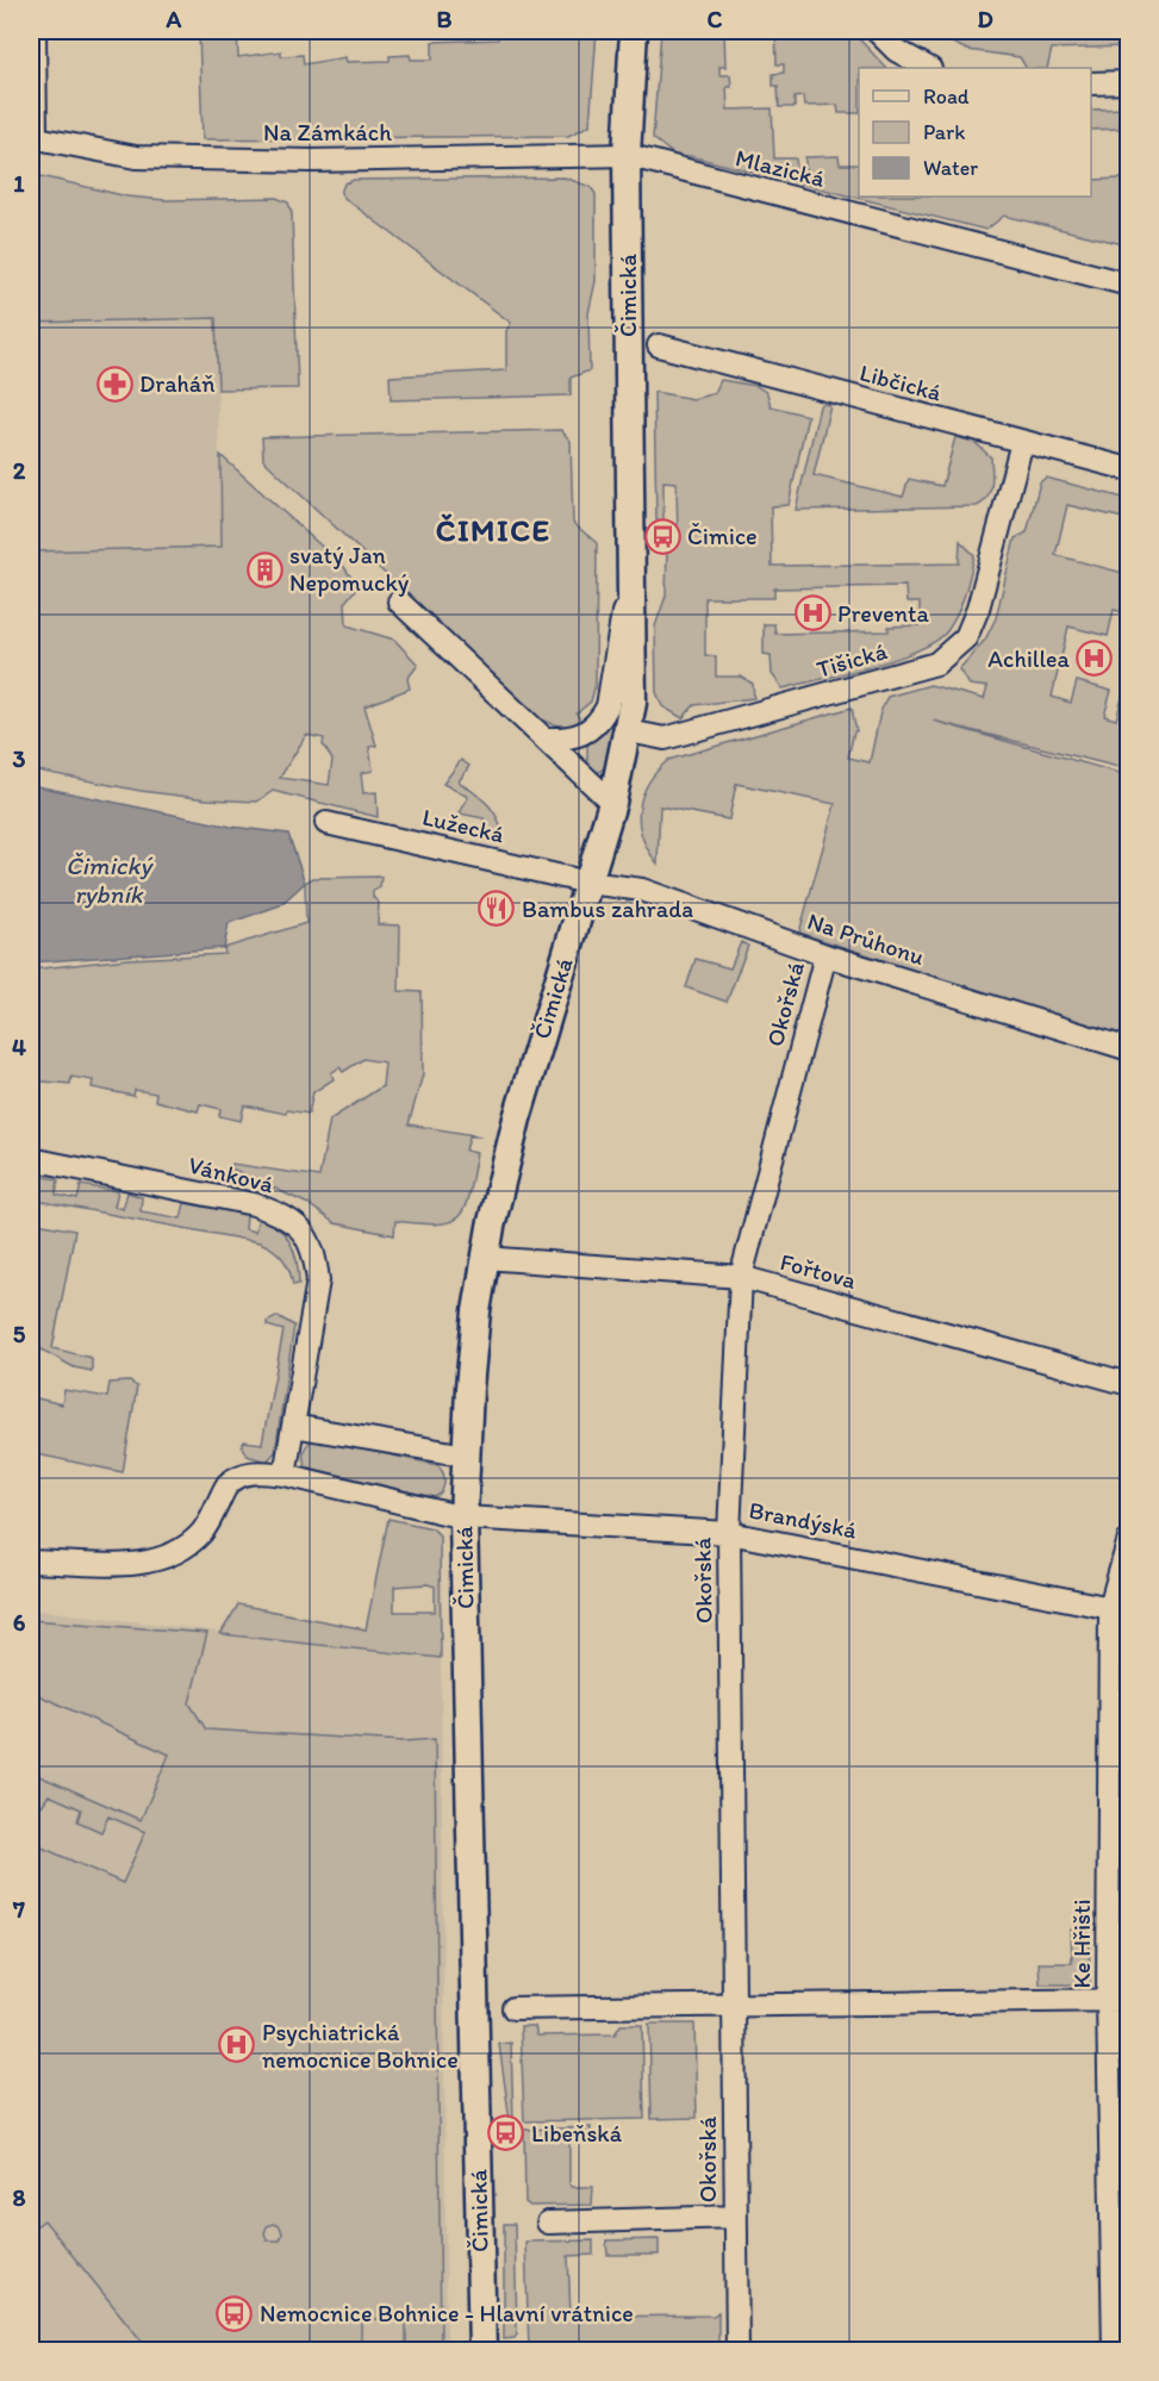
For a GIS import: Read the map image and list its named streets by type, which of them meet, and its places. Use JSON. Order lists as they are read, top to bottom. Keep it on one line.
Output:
{"streets":{"street":["Na Zámkách","Mlazická","Čimická","Libčická","Tišická","Lužecká","Na Průhonu","Okořská","Vánková","Fořtova","Brandýská","Ke Hřišti"]},"crossings":[["Na Zámkách","Mlazická"],["Na Zámkách","Čimická"],["Mlazická","Čimická"],["Čimická","Tišická"],["Čimická","Lužecká"],["Čimická","Na Průhonu"],["Čimická","Fořtova"],["Čimická","Brandýská"],["Libčická","Tišická"],["Lužecká","Na Průhonu"],["Na Průhonu","Okořská"],["Okořská","Fořtova"],["Okořská","Brandýská"],["Brandýská","Ke Hřišti"]],"districts":["ČIMICE"],"water":["Čimický rybník"],"places":{"pharmacy":["Draháň"],"bus stop":["Čimice","Libeňská","Nemocnice Bohnice - Hlavní vrátnice"],"building":["svatý Jan Nepomucký"],"hospital":["Preventa","Achillea","Psychiatrická nemocnice Bohnice"],"restaurant":["Bambus zahrada"]},"legend":["Road","Park","Water"],"grid":{"columns":["A","B","C","D"],"rows":["1","2","3","4","5","6","7","8"]}}
